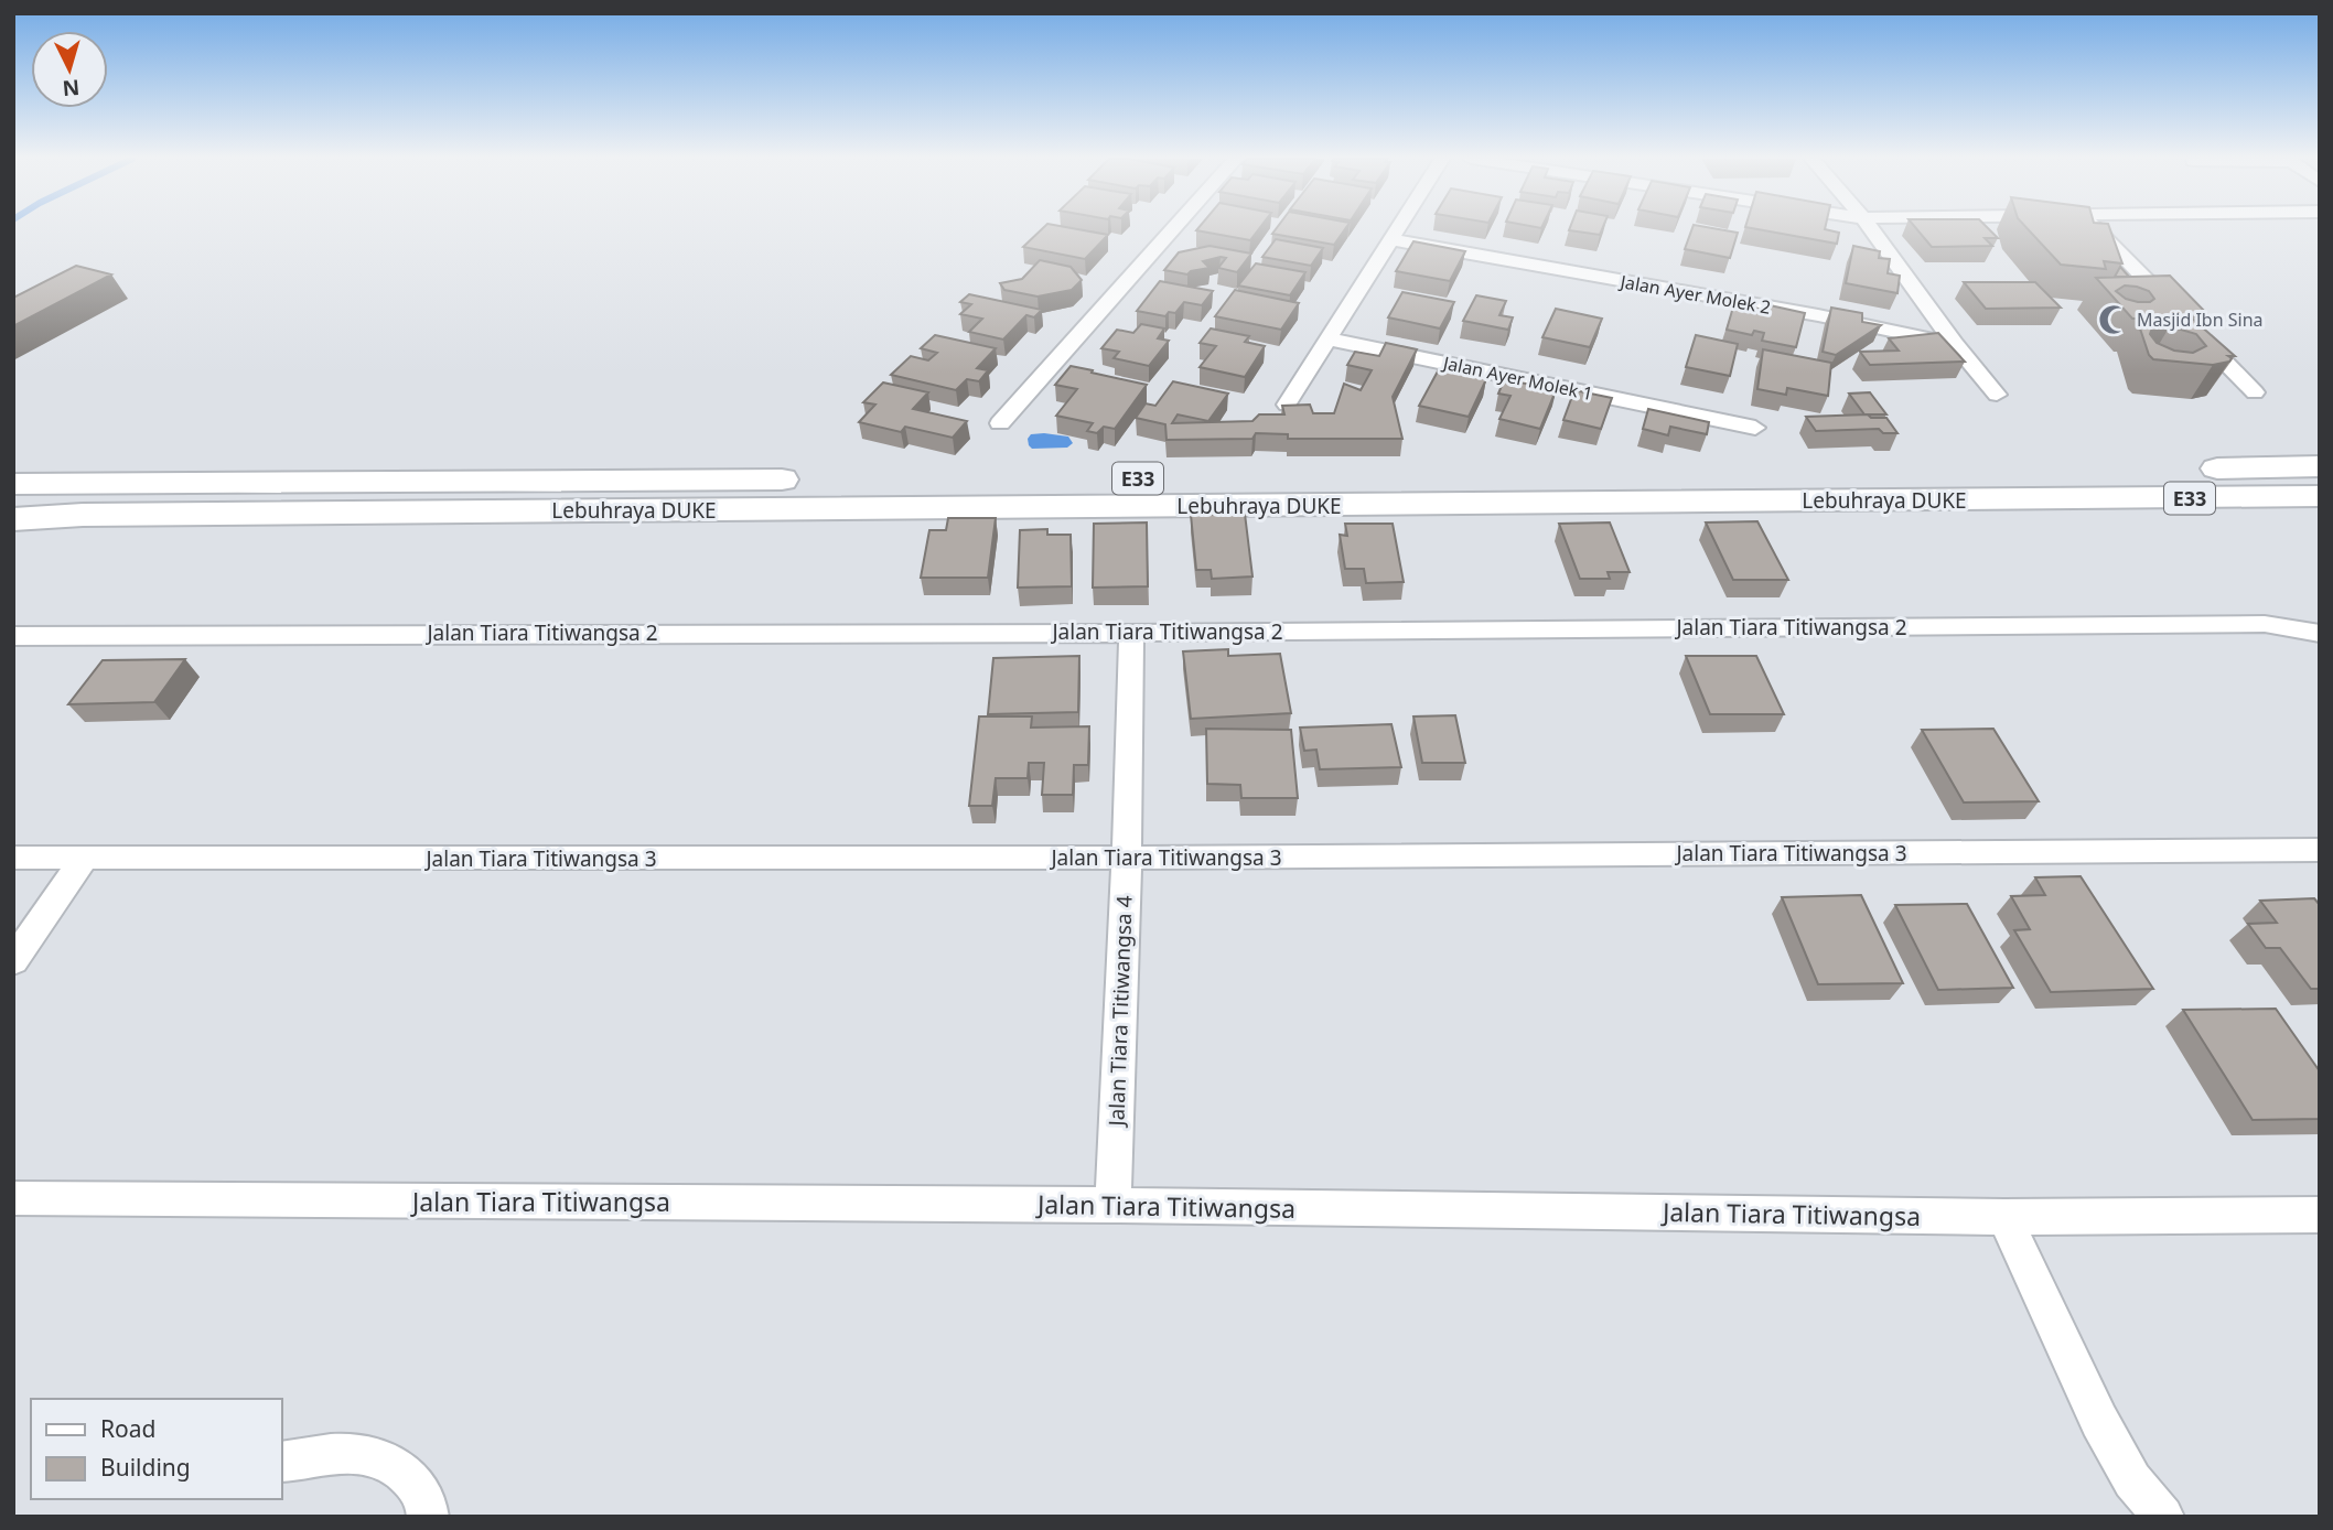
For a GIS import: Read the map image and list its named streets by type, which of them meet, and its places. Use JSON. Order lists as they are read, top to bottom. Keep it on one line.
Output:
{"streets":{"highway":["E33","Lebuhraya DUKE"],"street":["Jalan Ayer Molek 2","Jalan Ayer Molek 1","Jalan Tiara Titiwangsa 2","Jalan Tiara Titiwangsa 3","Jalan Tiara Titiwangsa 4","Jalan Tiara Titiwangsa"]},"crossings":[["Jalan Tiara Titiwangsa 2","Jalan Tiara Titiwangsa 4"],["Jalan Tiara Titiwangsa 3","Jalan Tiara Titiwangsa 4"],["Jalan Tiara Titiwangsa 4","Jalan Tiara Titiwangsa"]],"places":{"mosque":["Masjid Ibn Sina"]},"legend":["Road","Building"],"north":"bottom"}
